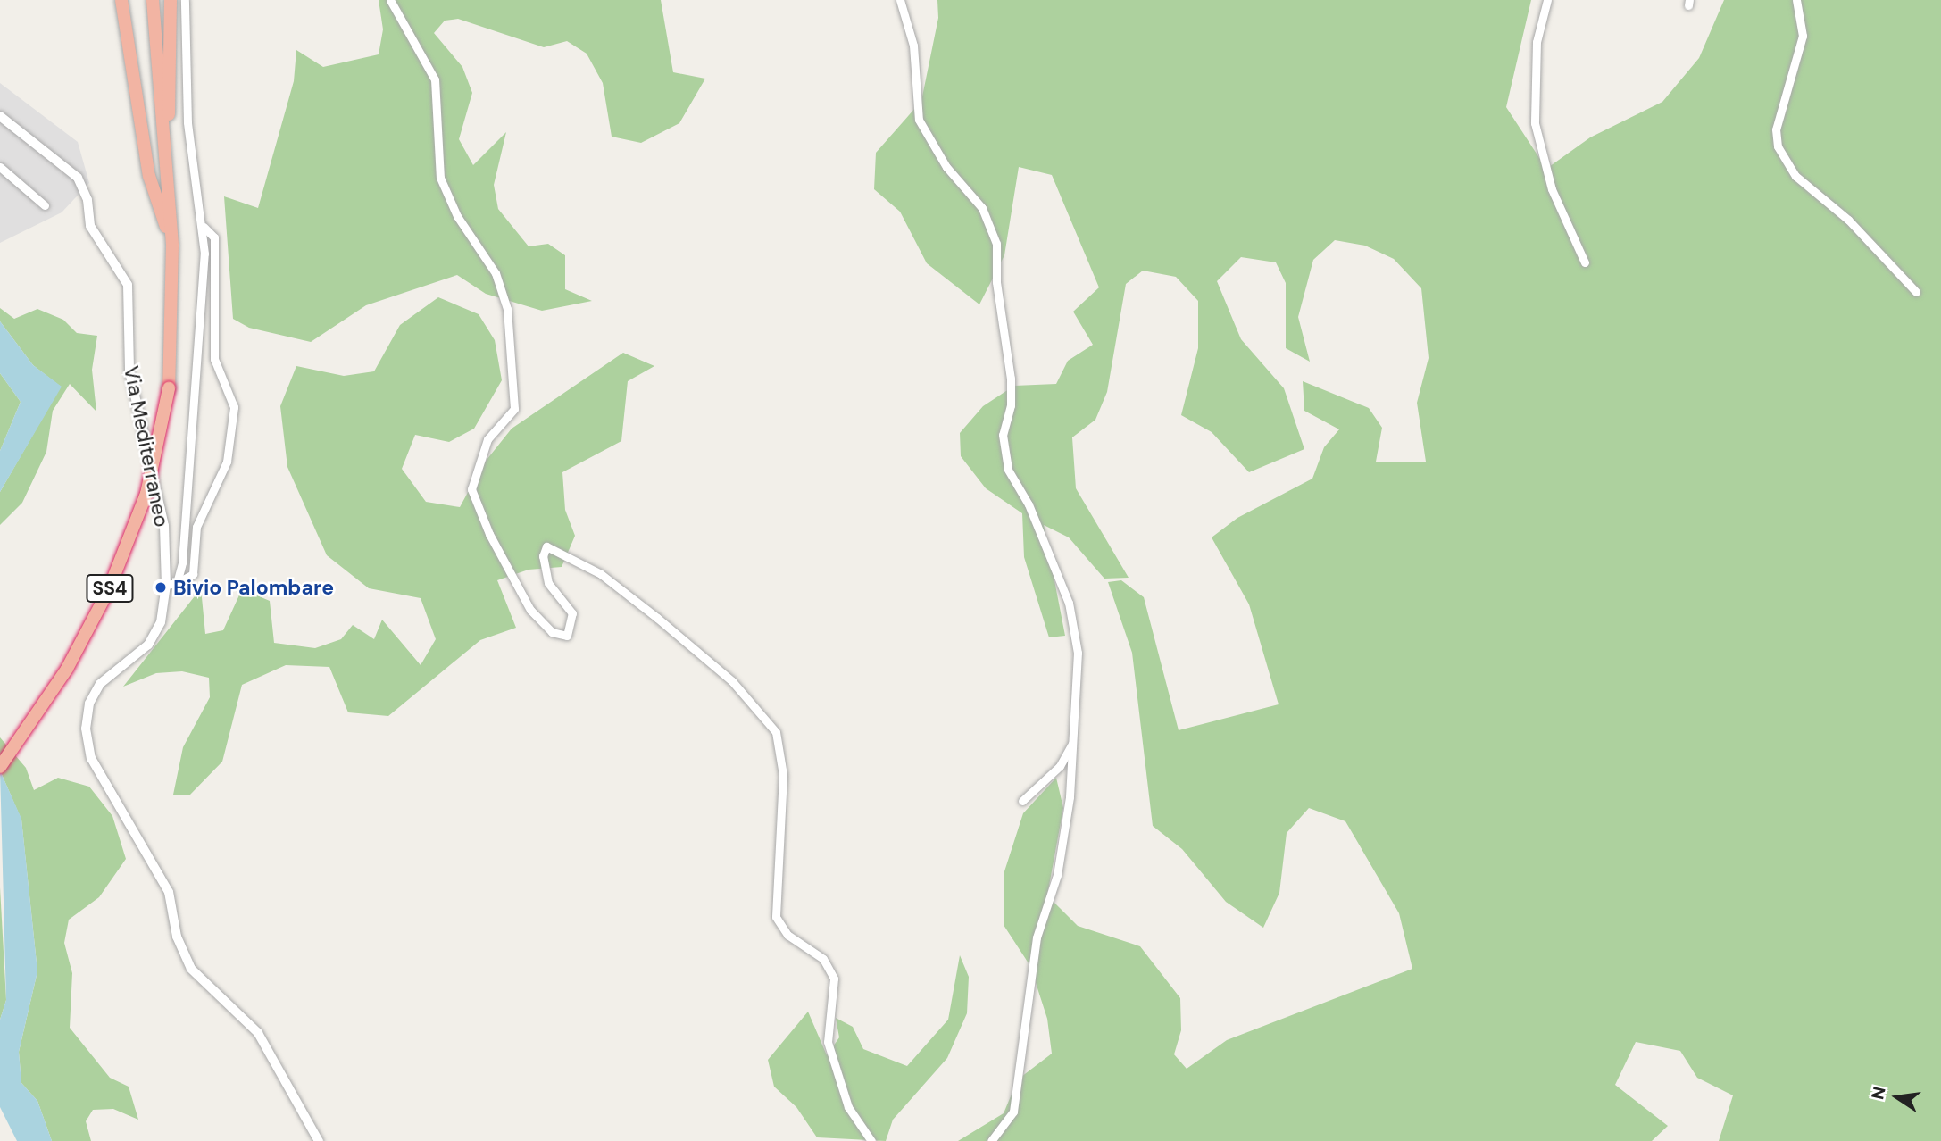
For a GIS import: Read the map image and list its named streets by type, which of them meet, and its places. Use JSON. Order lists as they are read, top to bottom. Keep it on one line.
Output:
{"streets":{"highway":["SS4"],"street":["Via Mediterraneo"]},"places":["Bivio Palombare"],"north":"left"}
